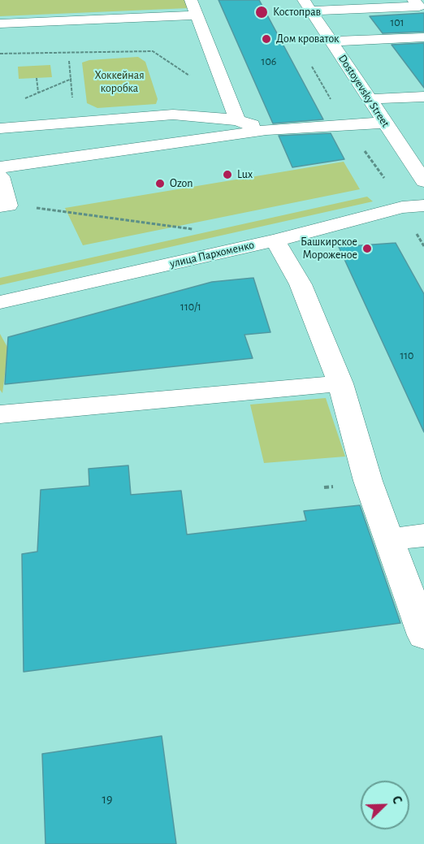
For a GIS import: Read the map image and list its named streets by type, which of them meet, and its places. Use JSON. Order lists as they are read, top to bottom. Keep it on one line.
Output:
{"streets":{"street":["Dostoyevsky Street","улица Пархоменко"]},"parks":["Хоккейная коробка"],"places":["Костоправ","Дом кроваток","Lux","Ozon","Башкирское Мороженое"],"house_numbers":["101","106","110/1","110","19"],"north":"top right"}
